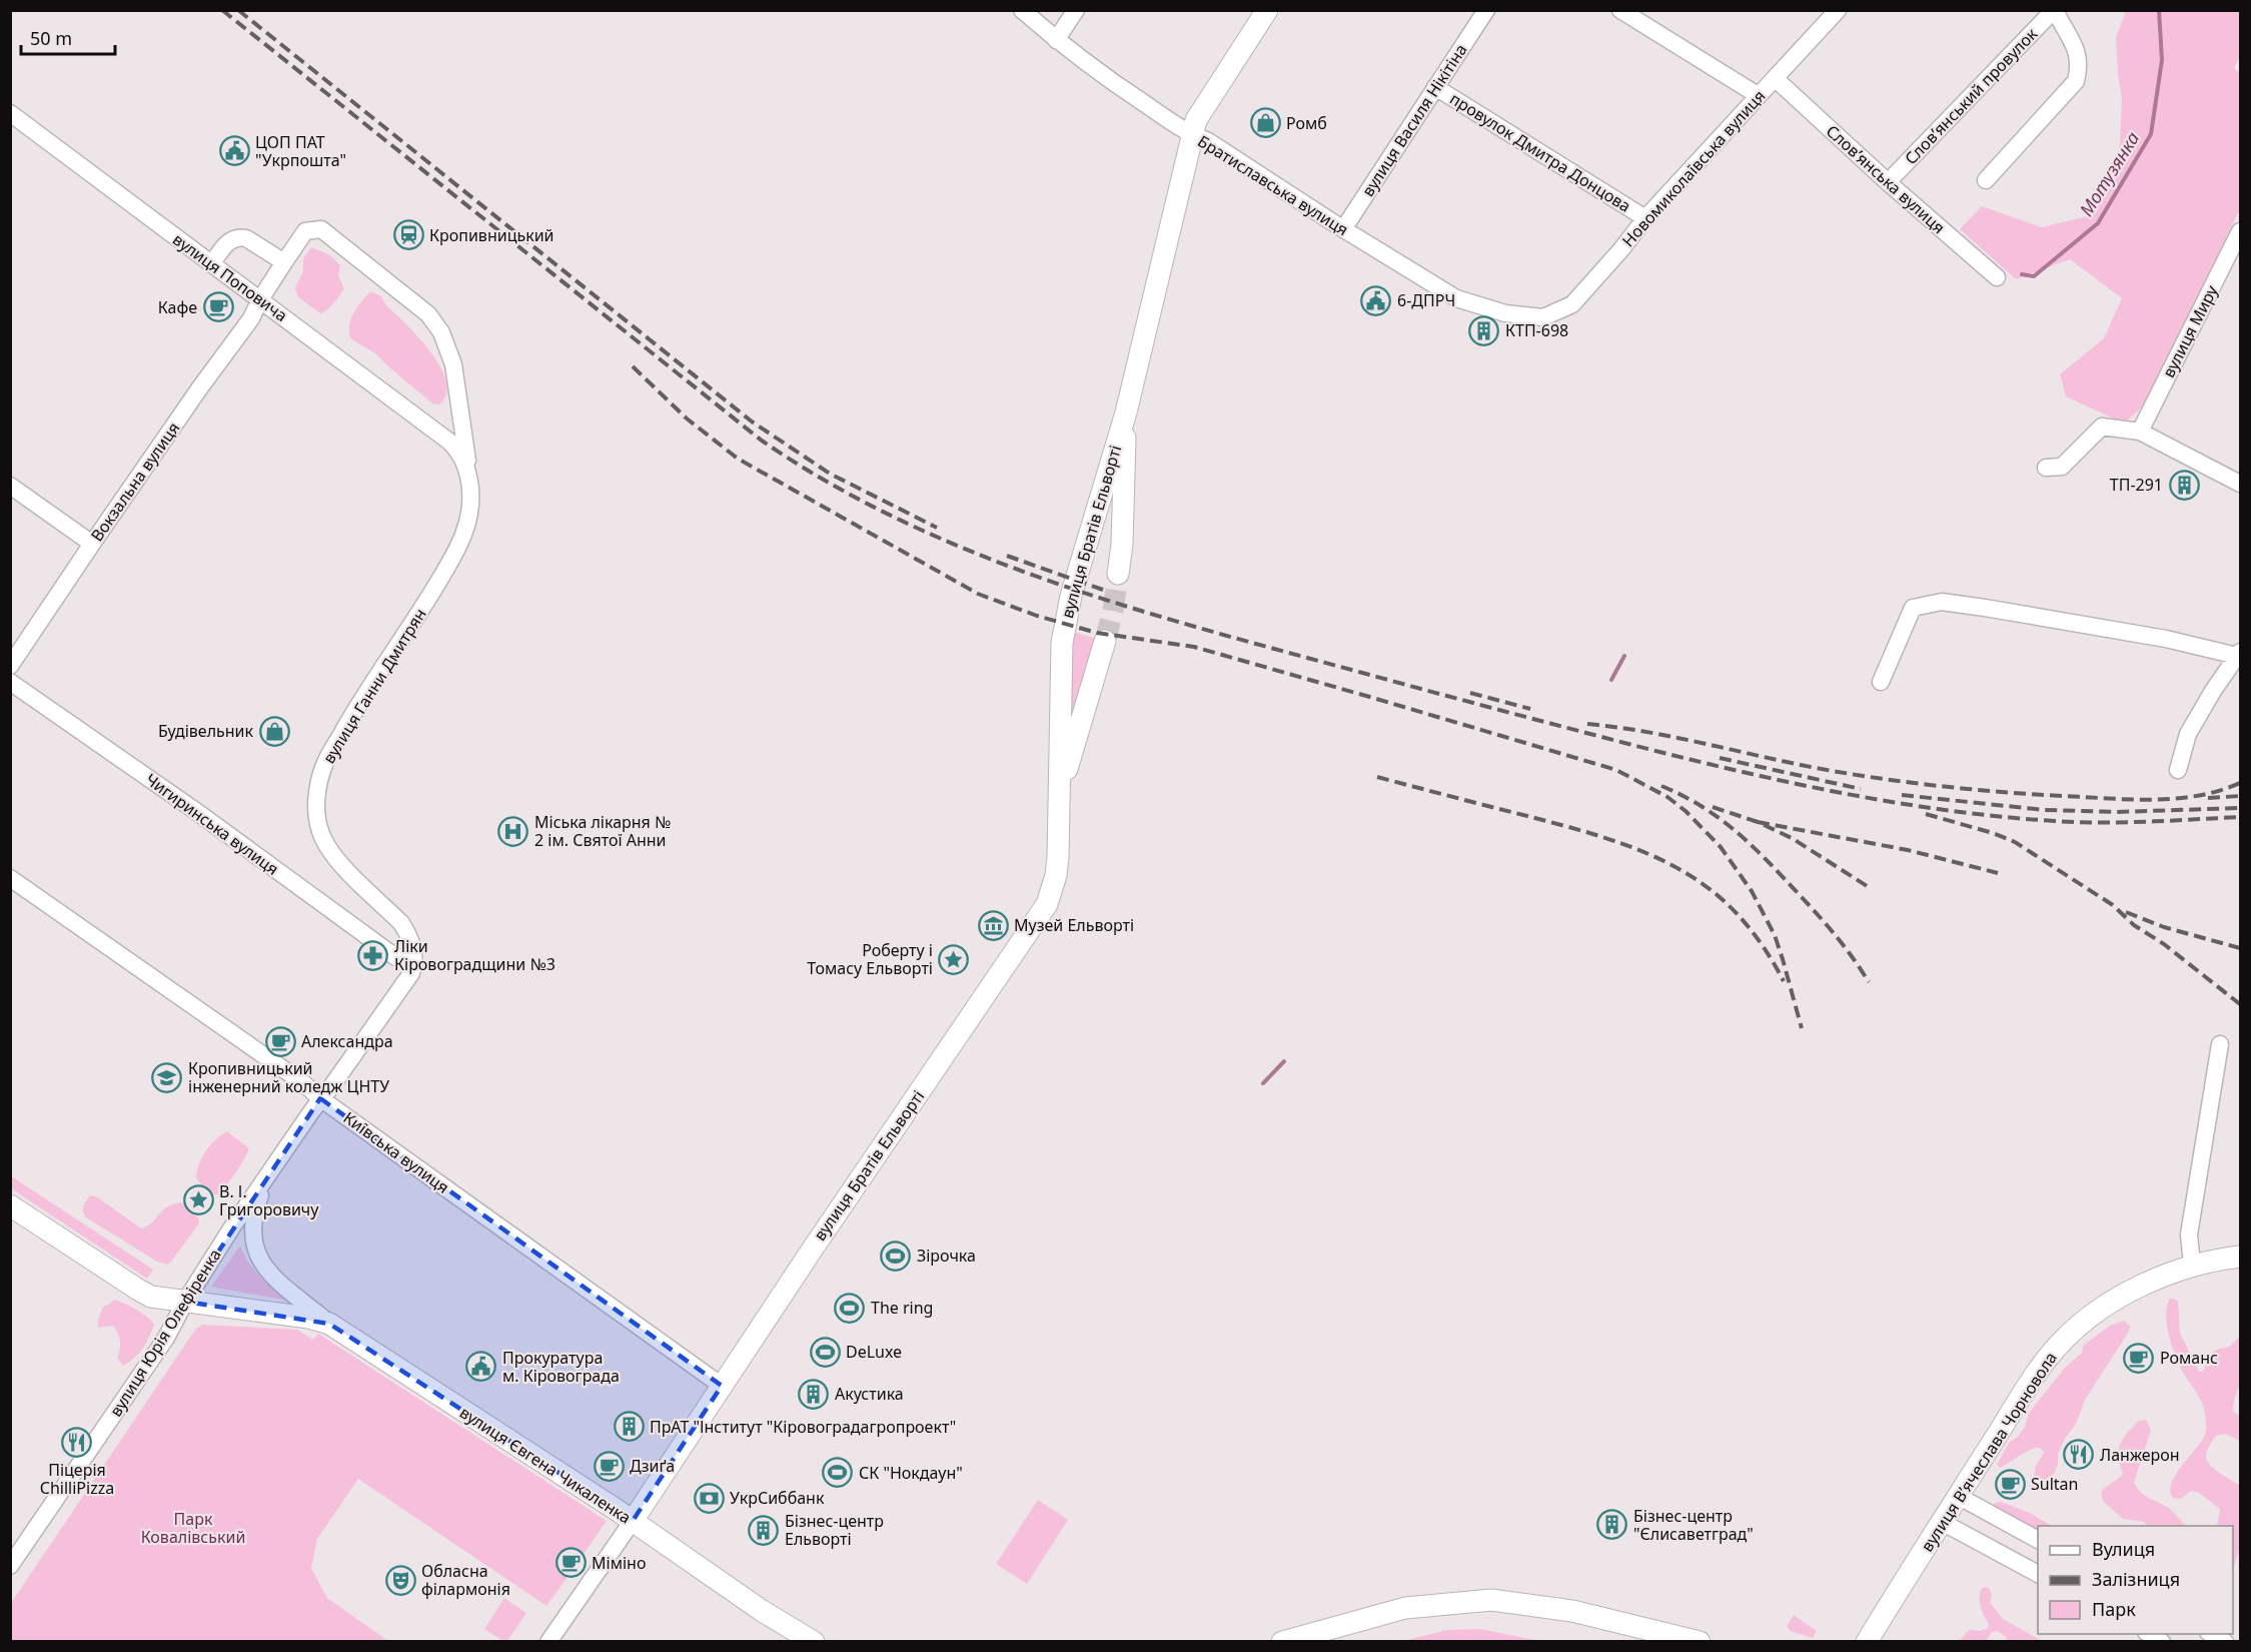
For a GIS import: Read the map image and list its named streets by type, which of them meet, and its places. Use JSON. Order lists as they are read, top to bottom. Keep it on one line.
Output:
{"streets":{"main road":["вулиця Братів Ельворті","вулиця Вʼячеслава Чорновола","вулиця Євгена Чикаленка"],"street":["Словʼянський провулок","вулиця Василя Нікітіна","провулок Дмитра Донцова","Новомиколаївська вулиця","Словʼянська вулиця","Братиславська вулиця","вулиця Поповича","вулиця Миру","Вокзальна вулиця","вулиця Ганни Дмитрян","Чигиринська вулиця","Київська вулиця","вулиця Юрія Олефіренка"]},"crossings":[["Словʼянський провулок","Словʼянська вулиця"],["вулиця Василя Нікітіна","провулок Дмитра Донцова"],["вулиця Василя Нікітіна","Братиславська вулиця"],["провулок Дмитра Донцова","Новомиколаївська вулиця"],["Новомиколаївська вулиця","Словʼянська вулиця"],["Новомиколаївська вулиця","Братиславська вулиця"],["Братиславська вулиця","вулиця Братів Ельворті"],["вулиця Поповича","Вокзальна вулиця"],["вулиця Поповича","вулиця Ганни Дмитрян"],["Вокзальна вулиця","вулиця Ганни Дмитрян"],["вулиця Братів Ельворті","Київська вулиця"],["вулиця Братів Ельворті","вулиця Євгена Чикаленка"],["вулиця Ганни Дмитрян","Чигиринська вулиця"],["Київська вулиця","вулиця Юрія Олефіренка"],["вулиця Юрія Олефіренка","вулиця Євгена Чикаленка"]],"water":["Мотузянка"],"parks":["Парк Ковалівський"],"places":{"shop":["Ромб","Будівельник"],"public building":["ЦОП ПАТ \"Укрпошта\"","6-ДПРЧ","Прокуратура м. Кіровограда"],"station":["Кропивницький"],"cafe":["Кафе","Александра","Романс","Дзиґа","Sultan","Міміно"],"building":["КТП-698","ТП-291","Акустика","ПрАТ \"Інститут \"Кіровоградагропроект\"","Бізнес-центр \"Єлисаветград\"","Бізнес-центр Ельворті"],"hospital":["Міська лікарня № 2 ім. Святої Анни"],"museum":["Музей Ельворті"],"pharmacy":["Ліки Кіровоградщини №3"],"place":["Роберту і Томасу Ельворті","В. І. Григоровичу"],"school or university":["Кропивницький інженерний коледж ЦНТУ"],"sports":["Зірочка","The ring","DeLuxe","СК \"Нокдаун\""],"restaurant":["Піцерія ChilliPizza","Ланжерон"],"bank":["УкрСиббанк"],"theatre":["Обласна філармонія"]},"legend":["Вулиця","Залізниця","Парк"],"scale_bar":"50 m"}
